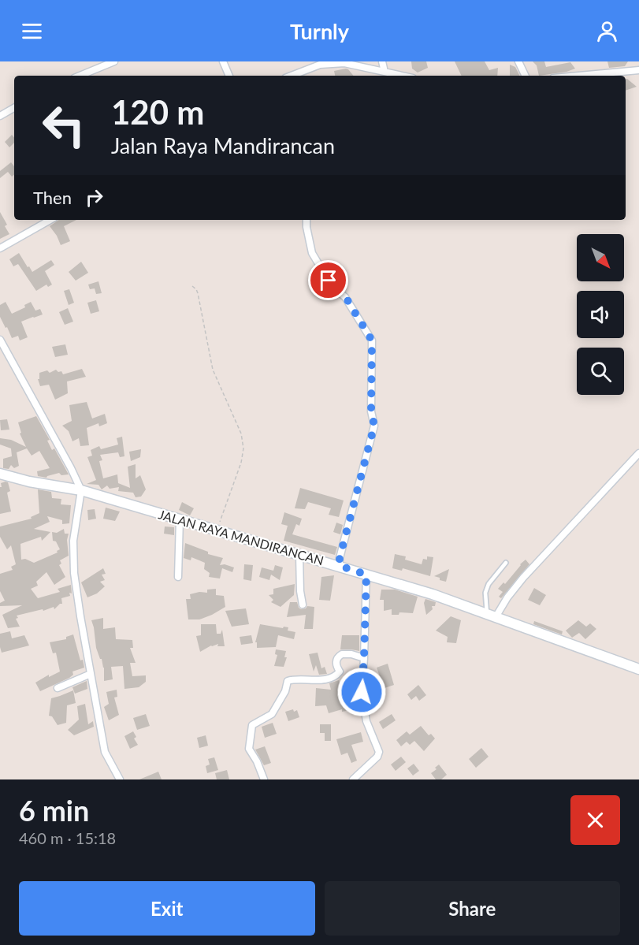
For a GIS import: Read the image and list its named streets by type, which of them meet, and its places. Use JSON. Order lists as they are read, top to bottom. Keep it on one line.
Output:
{"streets":{"street":["JALAN RAYA MANDIRANCAN"]},"north":"bottom right","page":{"header":"Turnly","turn":["120 m","Jalan Raya Mandirancan"],"then":"Then","heading":["6 min","460 m · 15:18"],"buttons":["Exit","Share"]}}
